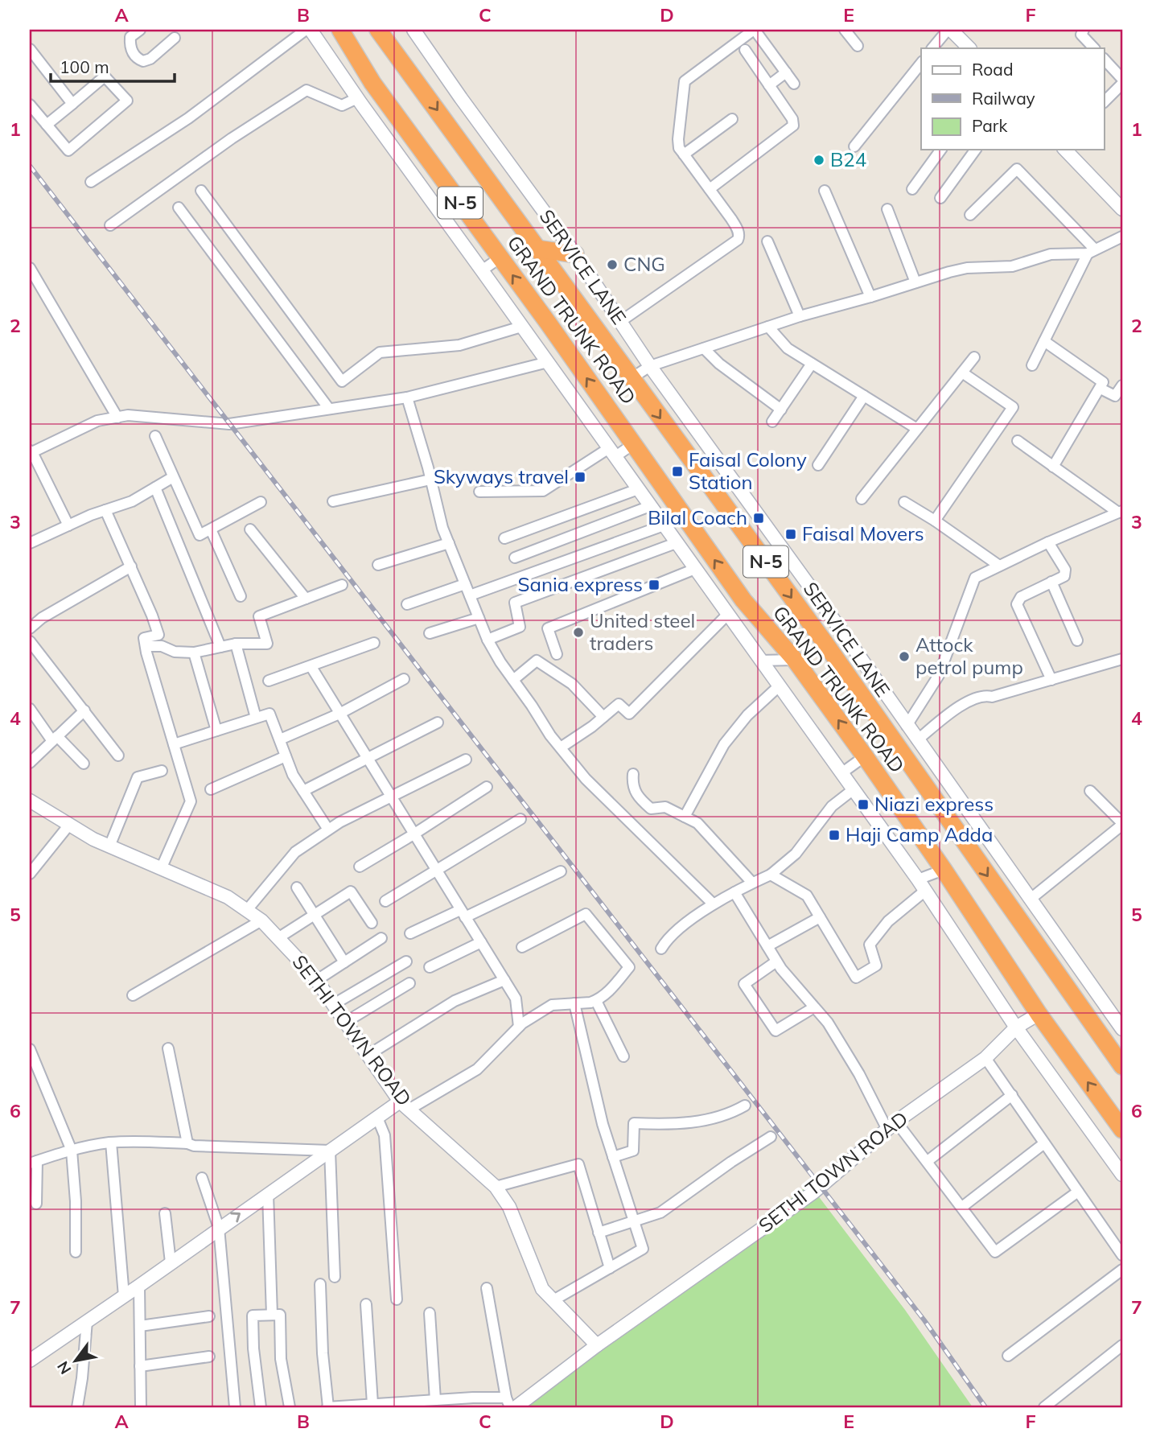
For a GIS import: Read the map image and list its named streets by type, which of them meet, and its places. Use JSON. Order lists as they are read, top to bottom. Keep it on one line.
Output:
{"streets":{"highway":["N-5","GRAND TRUNK ROAD"],"street":["SERVICE LANE","SETHI TOWN ROAD"]},"crossings":[["GRAND TRUNK ROAD","SETHI TOWN ROAD"]],"places":{"other":["B24","CNG","United steel traders","Attock petrol pump"],"transit":["Faisal Colony Station","Skyways travel","Bilal Coach","Faisal Movers","Sania express","Niazi express","Haji Camp Adda"]},"legend":["Road","Railway","Park"],"scale_bar":"100 m","north":"bottom left","grid":{"columns":["A","B","C","D","E","F"],"rows":["1","2","3","4","5","6","7"]}}
